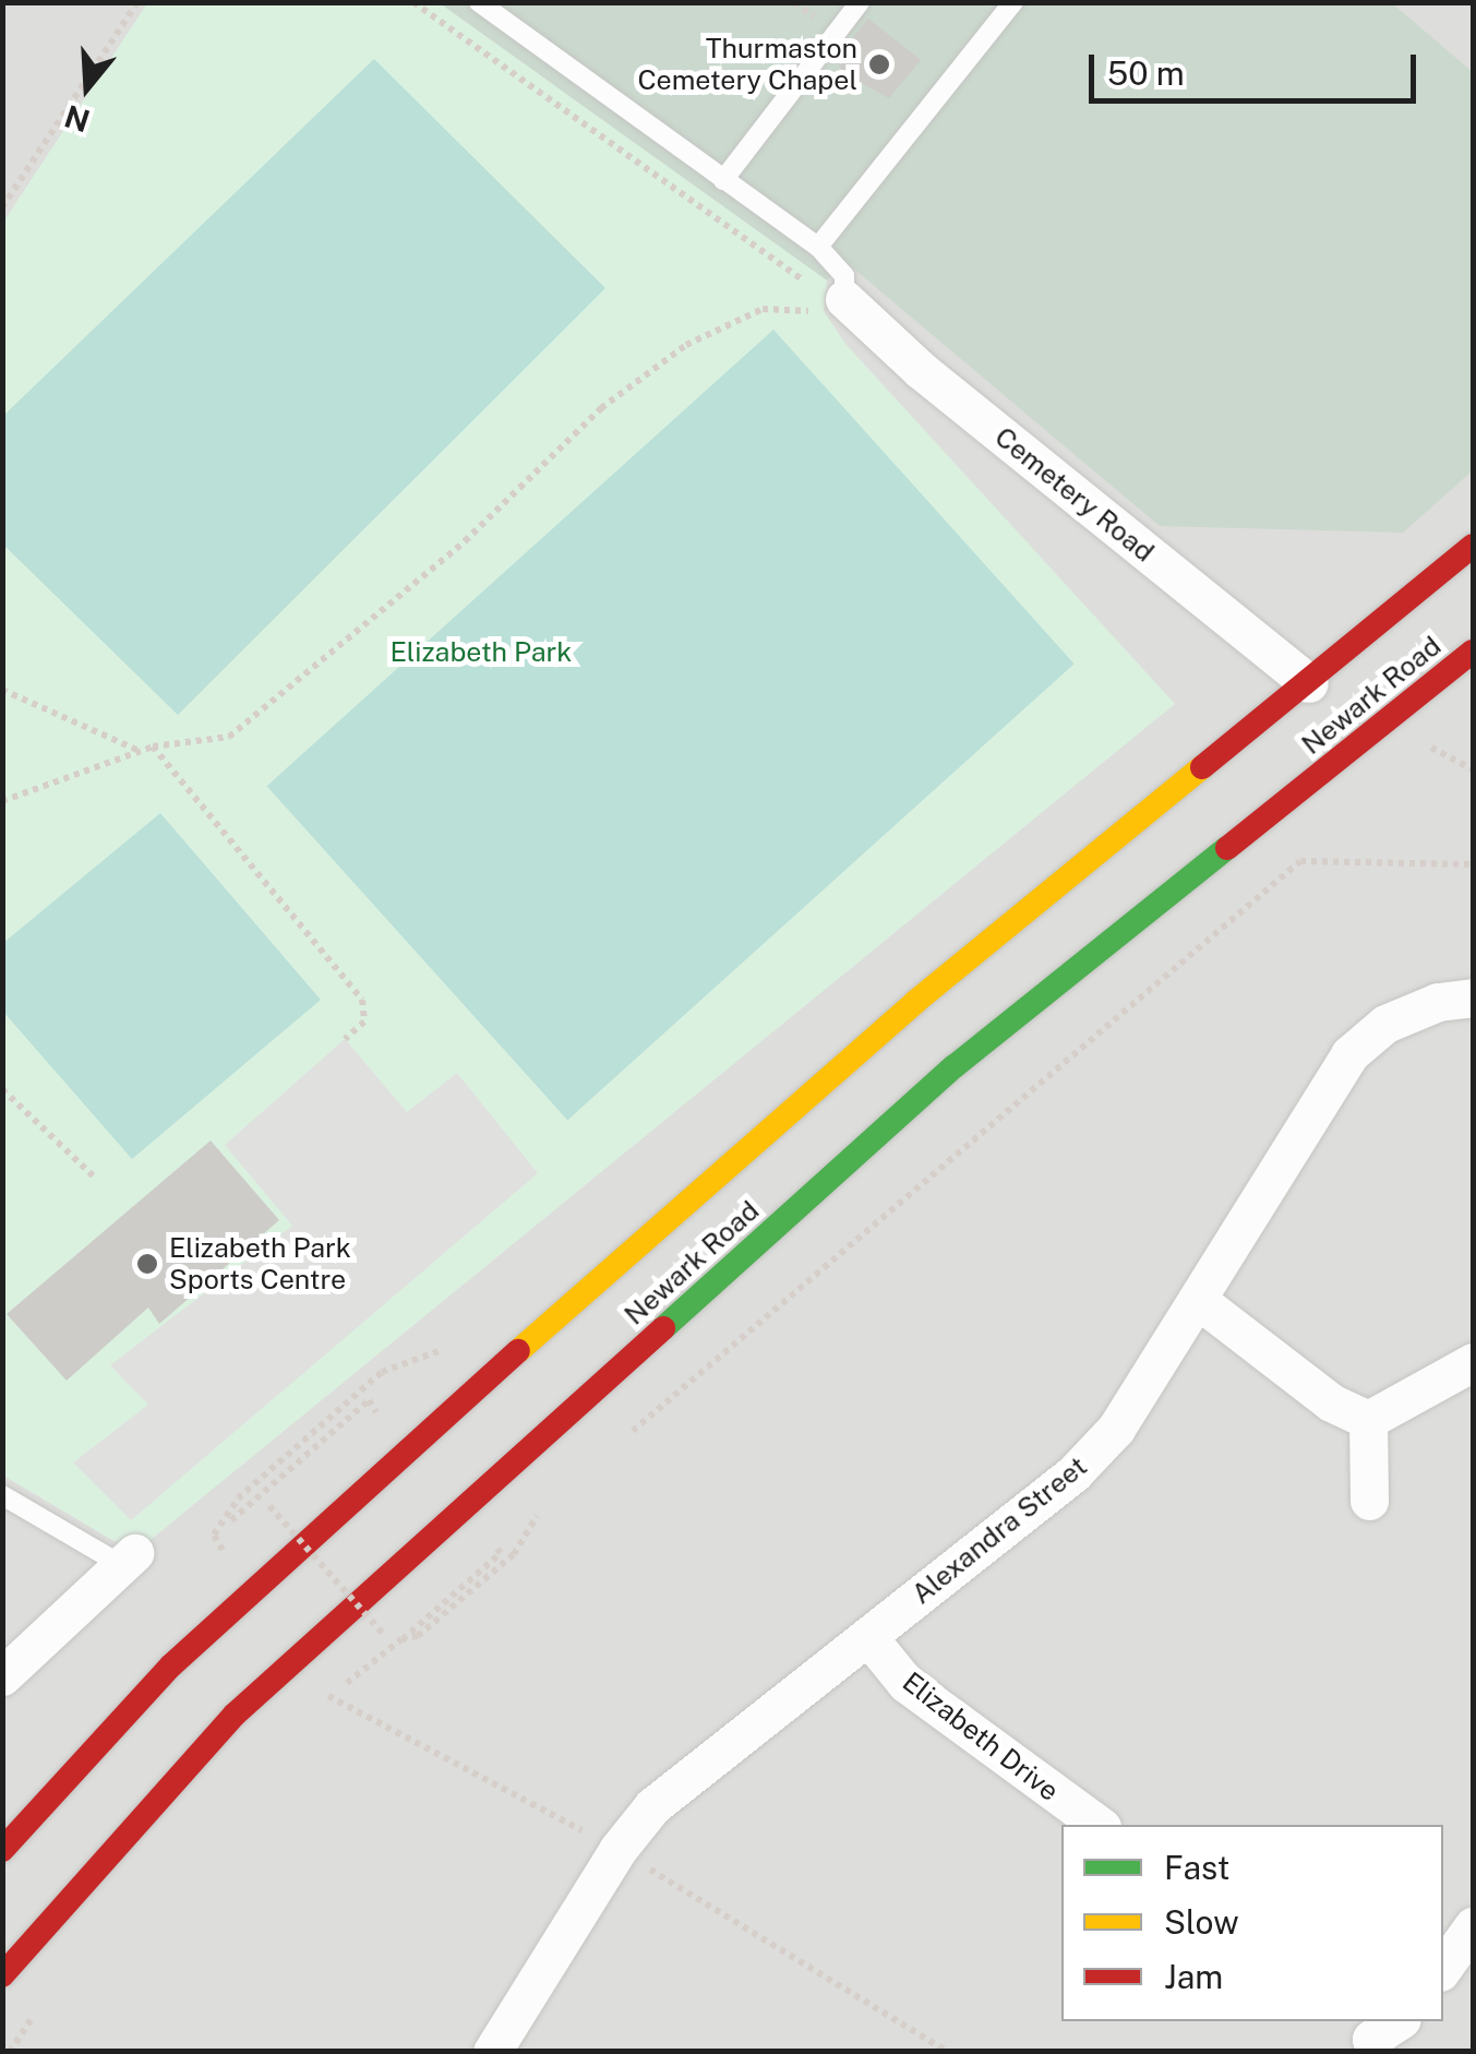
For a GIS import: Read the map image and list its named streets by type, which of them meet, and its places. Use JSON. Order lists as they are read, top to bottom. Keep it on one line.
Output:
{"streets":{"highway":["Newark Road"],"street":["Cemetery Road","Alexandra Street","Elizabeth Drive"]},"crossings":[["Cemetery Road","Newark Road"],["Alexandra Street","Elizabeth Drive"]],"parks":["Elizabeth Park"],"places":["Thurmaston Cemetery Chapel","Elizabeth Park Sports Centre"],"legend":["Fast","Slow","Jam"],"scale_bar":"50 m","north":"bottom"}
